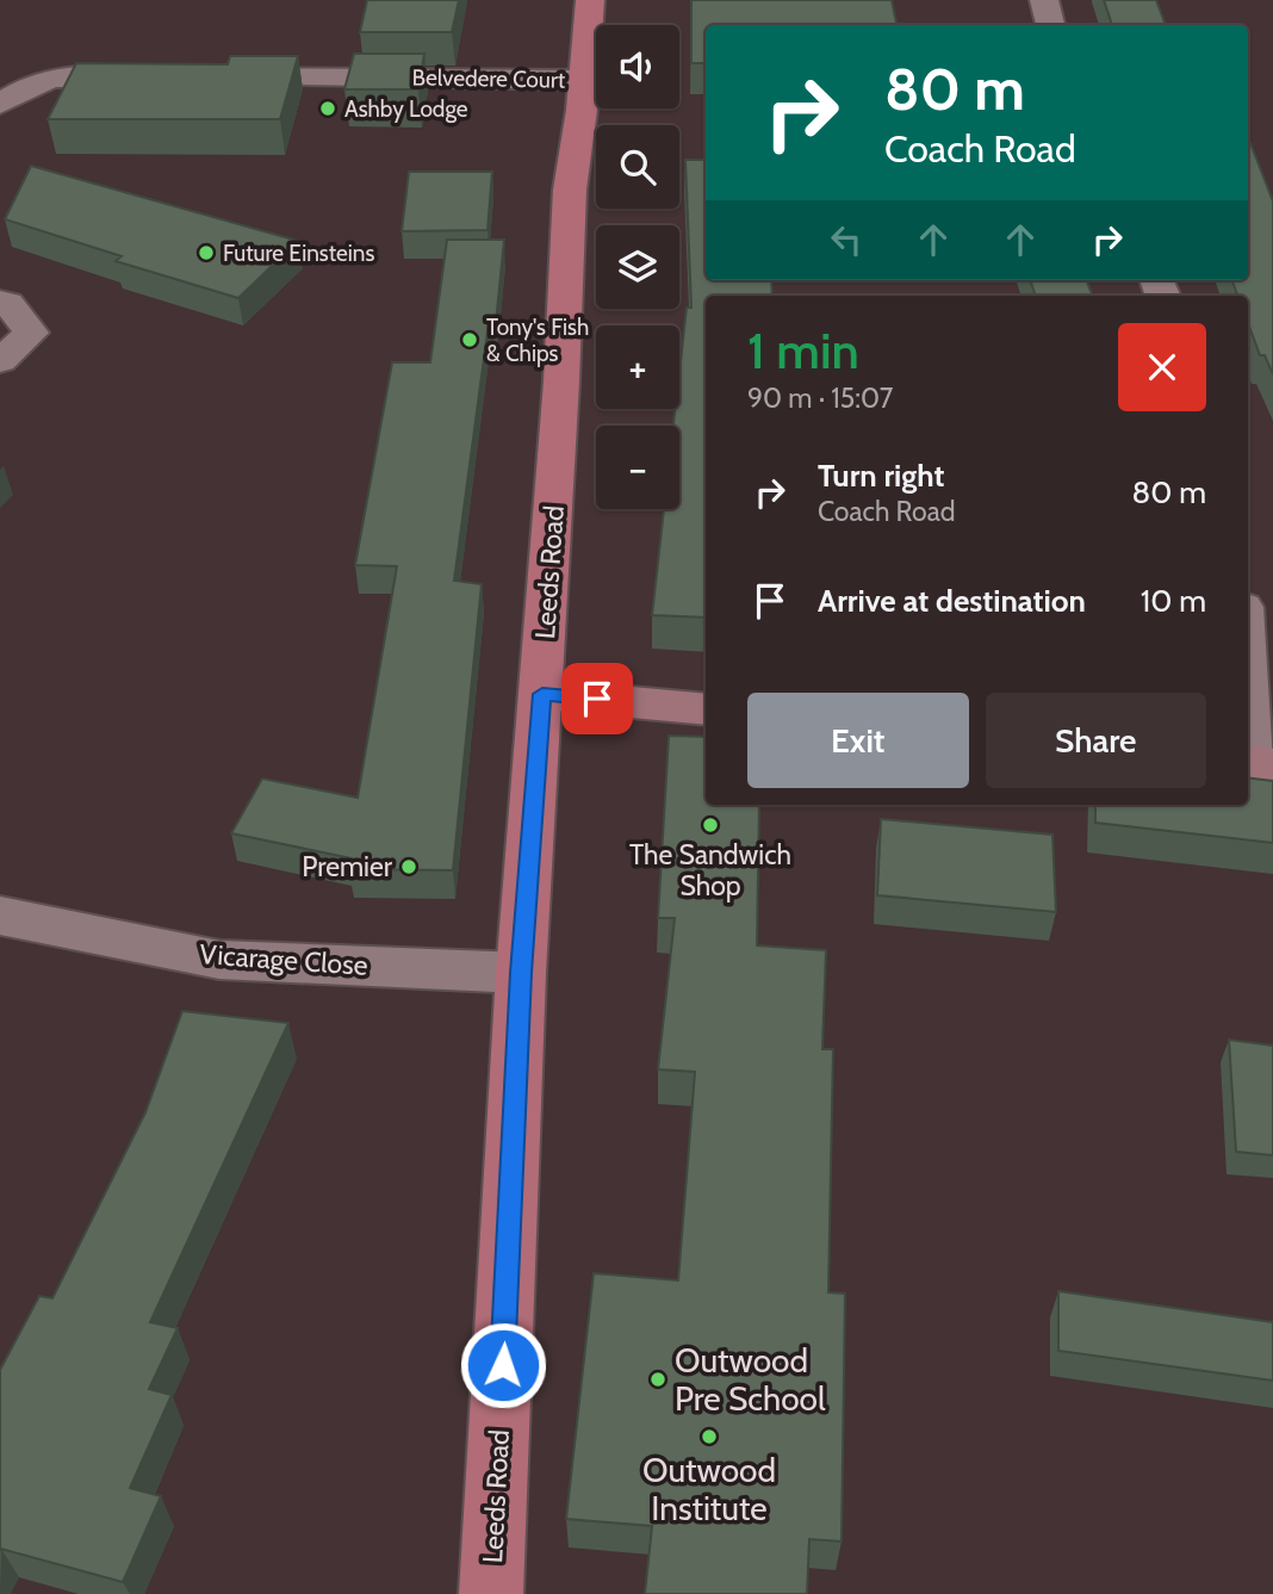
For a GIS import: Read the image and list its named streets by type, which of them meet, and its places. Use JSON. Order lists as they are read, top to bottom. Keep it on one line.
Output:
{"streets":{"main road":["Leeds Road"],"street":["Belvedere Court","Vicarage Close"]},"crossings":[["Belvedere Court","Leeds Road"],["Leeds Road","Vicarage Close"]],"places":["Ashby Lodge","Future Einsteins","Tony's Fish & Chips","The Sandwich Shop","Premier","Outwood Pre School","Outwood Institute"],"page":{"map_buttons":["+","−"],"turn":["80 m","Coach Road"],"heading":["1 min","90 m · 15:07"],"list":[{"name":"Turn right","note":"Coach Road","value":"80 m"},{"name":"Arrive at destination","value":"10 m"}],"buttons":["Exit","Share"]}}
